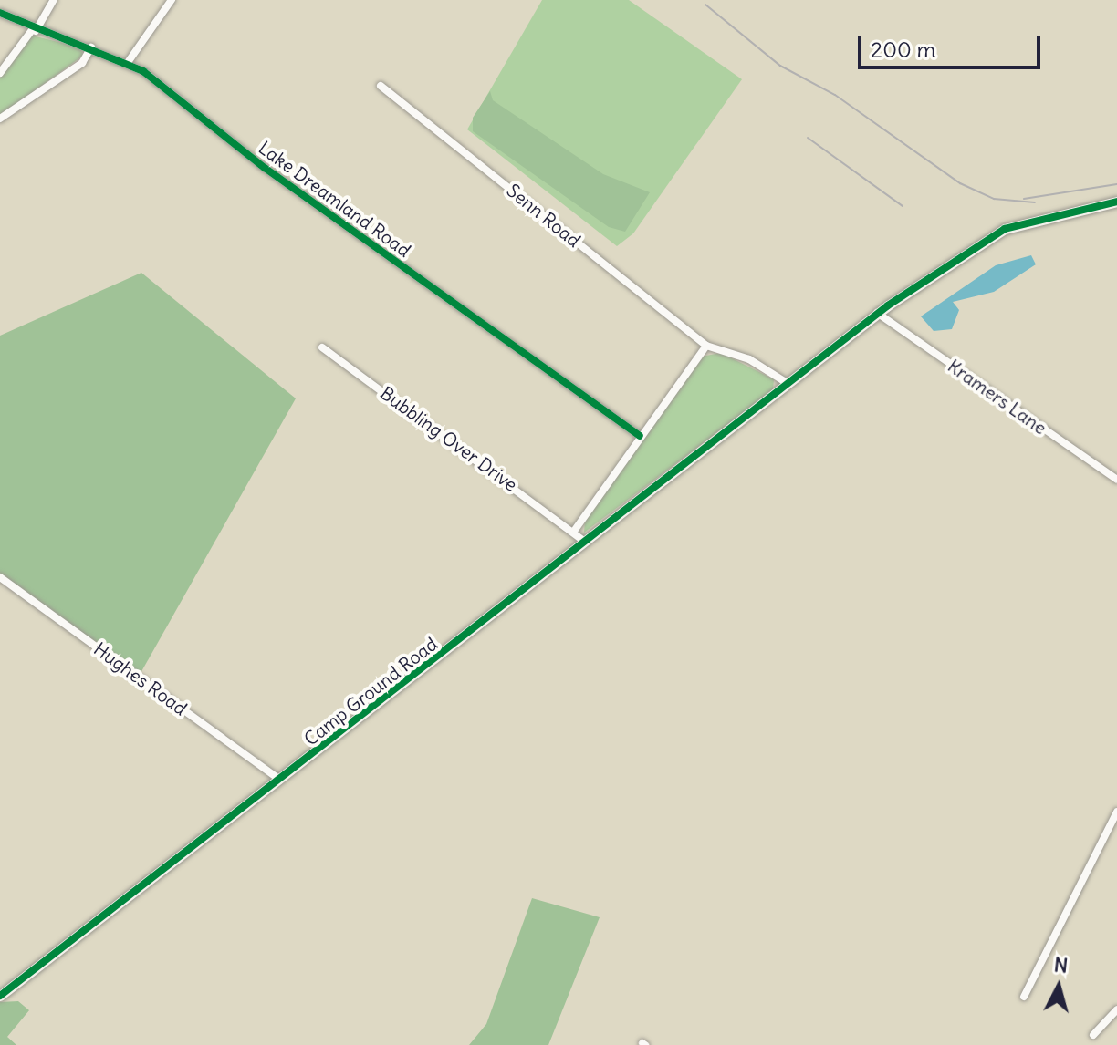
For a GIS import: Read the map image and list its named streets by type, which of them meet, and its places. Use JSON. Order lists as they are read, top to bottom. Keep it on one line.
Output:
{"streets":{"street":["Lake Dreamland Road","Senn Road","Kramers Lane","Bubbling Over Drive","Hughes Road","Camp Ground Road"]},"crossings":[["Kramers Lane","Camp Ground Road"],["Hughes Road","Camp Ground Road"]],"scale_bar":"200 m","north":"top"}
